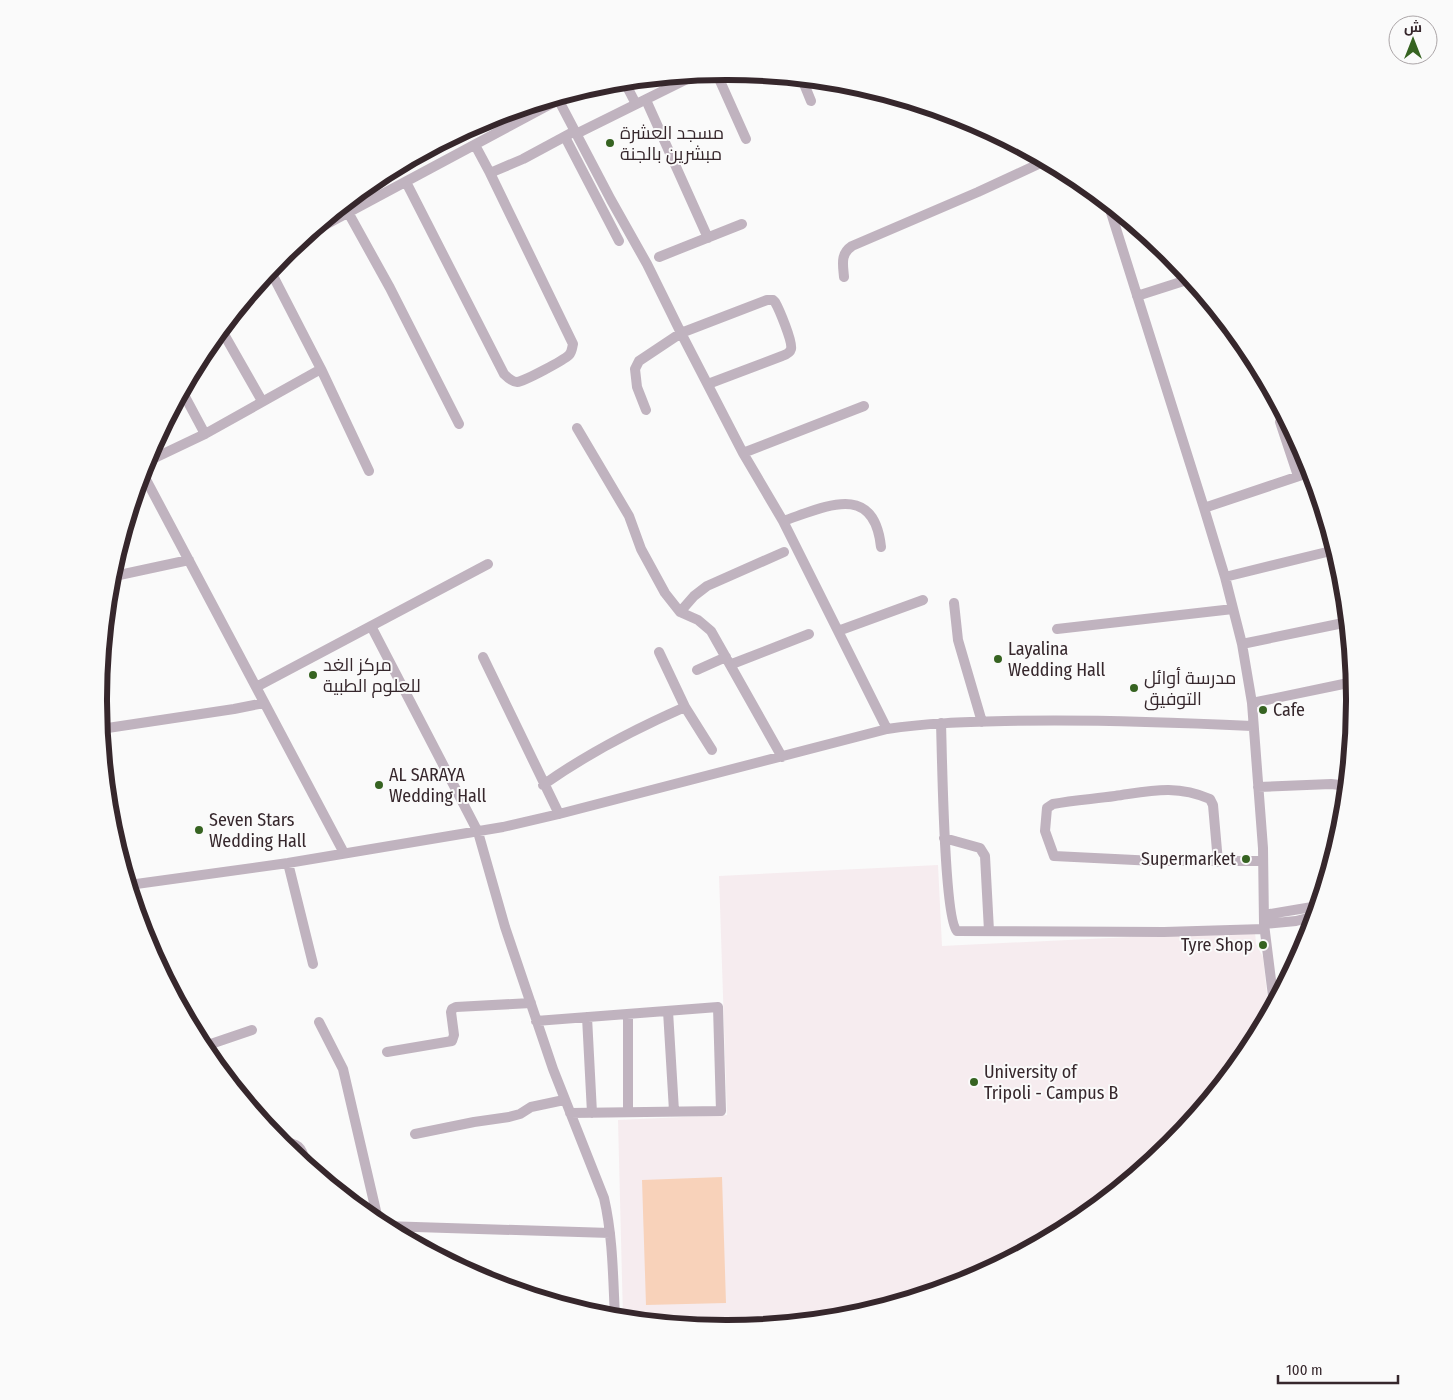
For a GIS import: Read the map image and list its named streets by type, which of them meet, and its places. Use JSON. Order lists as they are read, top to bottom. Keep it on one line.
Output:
{"places":["مسجد العشرة مبشرين بالجنة","Layalina Wedding Hall","مركز الغد للعلوم الطبية","مدرسة أوائل التوفيق","Cafe","AL SARAYA Wedding Hall","Seven Stars Wedding Hall","Supermarket","Tyre Shop","University of Tripoli - Campus B"],"scale_bar":"100 m","north":"top"}
